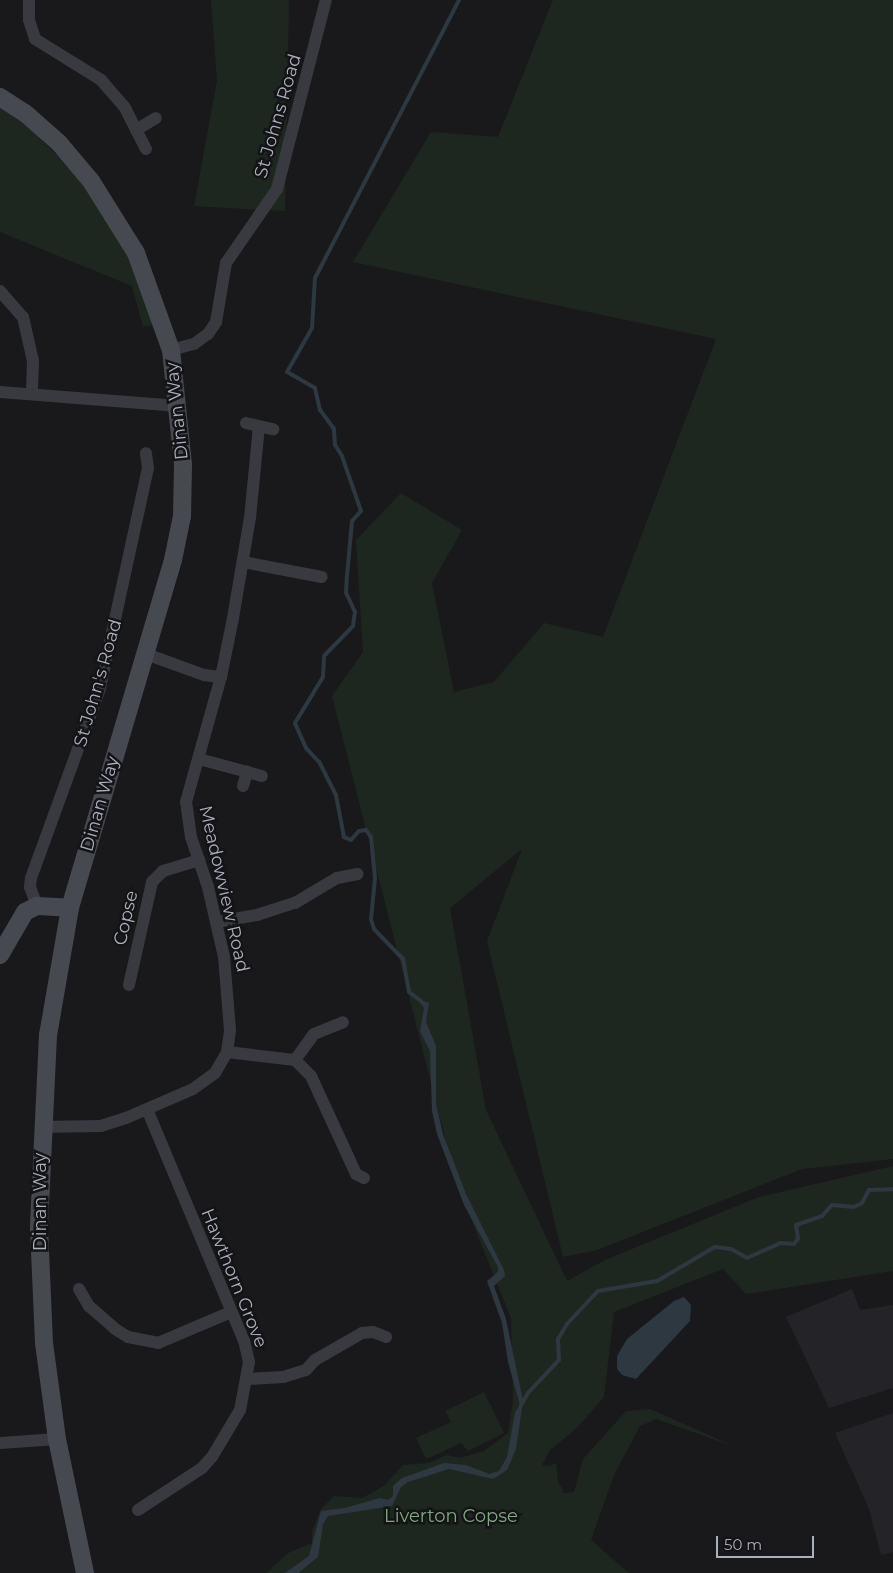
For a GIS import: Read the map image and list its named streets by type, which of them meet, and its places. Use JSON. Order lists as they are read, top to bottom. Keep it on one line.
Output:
{"streets":{"street":["St Johns Road","Dinan Way","St John's Road","Meadowview Road","Copse","Hawthorn Grove"]},"crossings":[["St Johns Road","Dinan Way"],["Dinan Way","Meadowview Road"],["Meadowview Road","Copse"],["Meadowview Road","Hawthorn Grove"]],"parks":["Liverton Copse"],"scale_bar":"50 m"}
